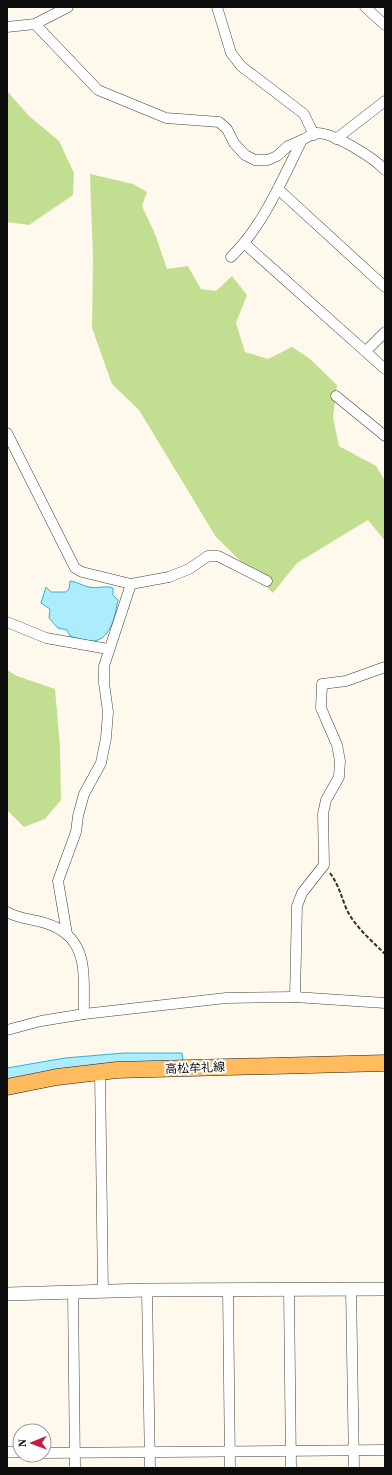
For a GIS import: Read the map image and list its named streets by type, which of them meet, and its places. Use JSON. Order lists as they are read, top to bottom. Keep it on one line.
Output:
{"streets":{"main road":["高松牟礼線"]},"north":"left"}
